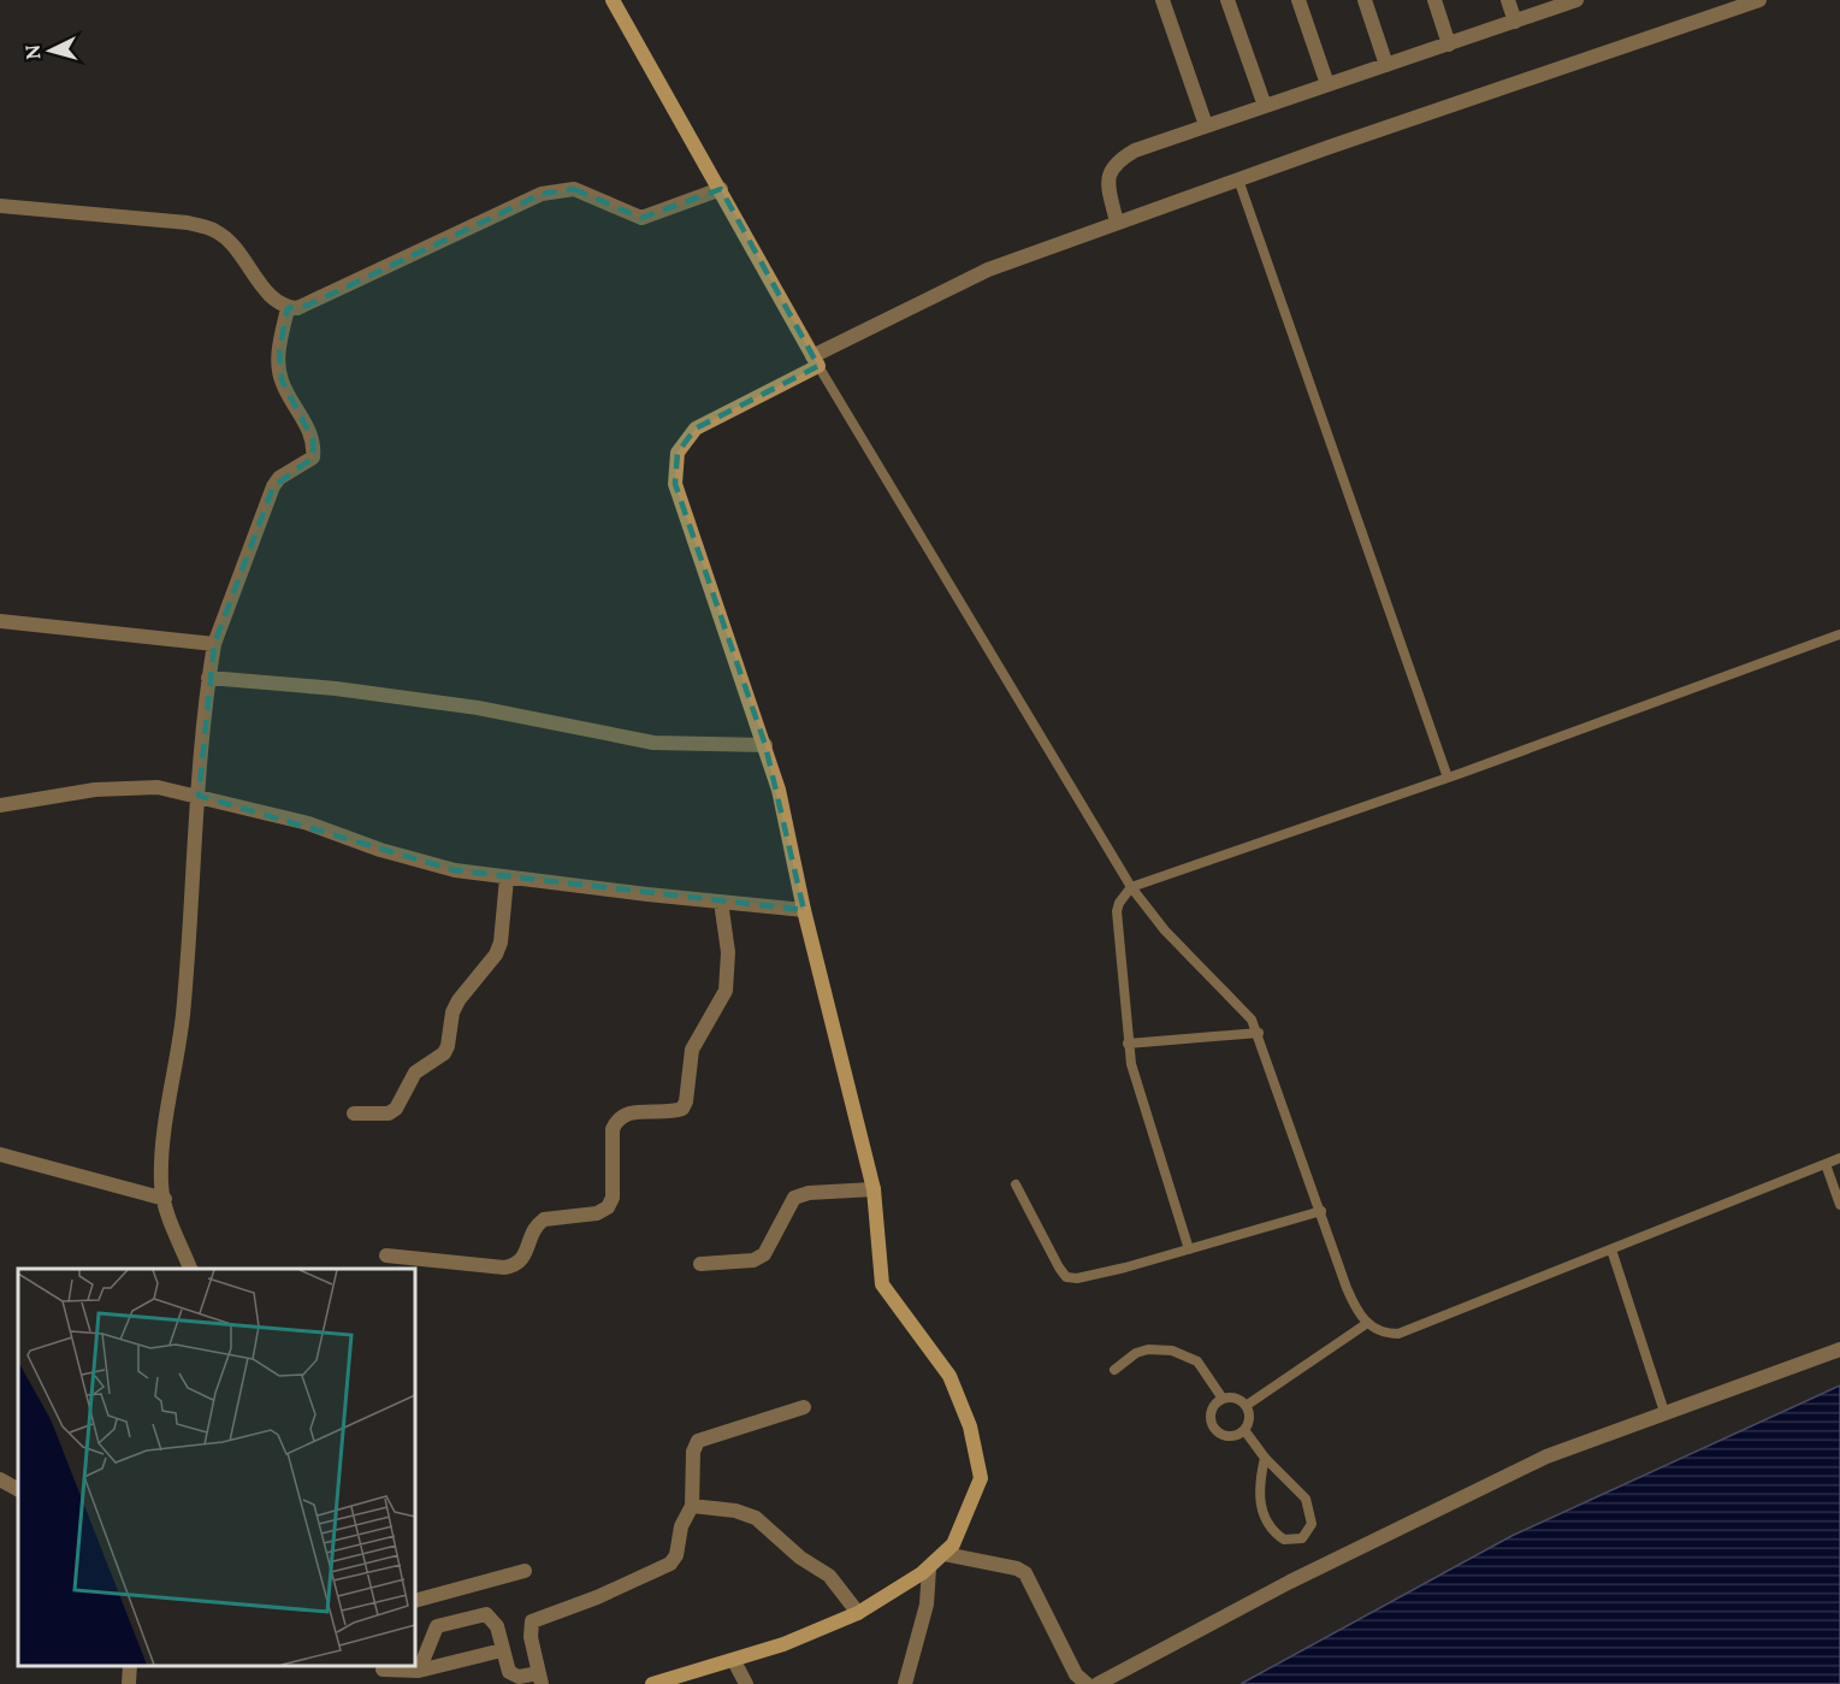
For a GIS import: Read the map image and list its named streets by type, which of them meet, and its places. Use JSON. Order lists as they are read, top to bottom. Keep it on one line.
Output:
{"north":"left"}
